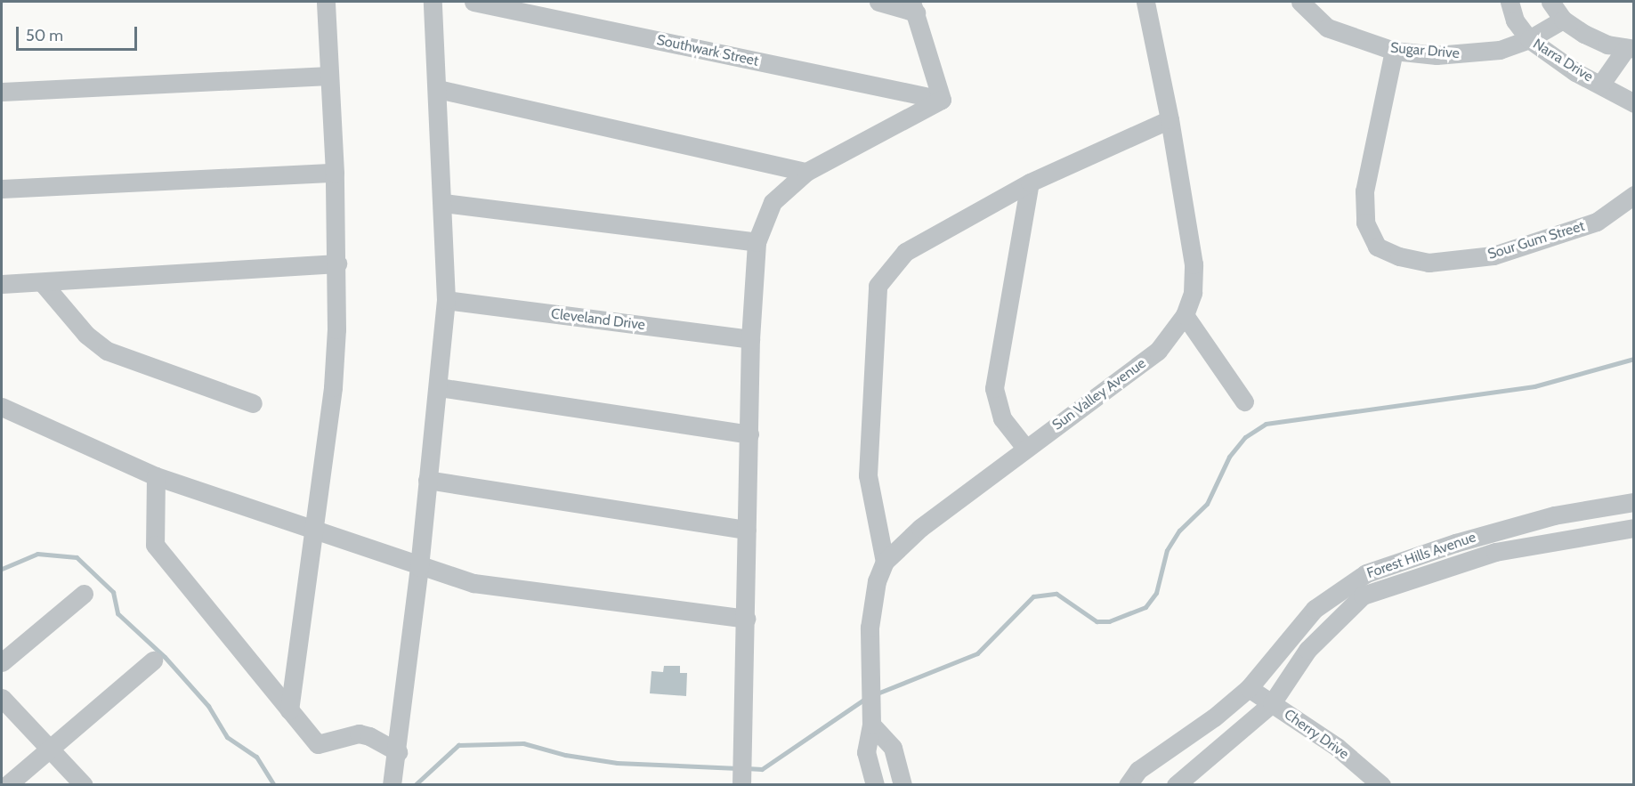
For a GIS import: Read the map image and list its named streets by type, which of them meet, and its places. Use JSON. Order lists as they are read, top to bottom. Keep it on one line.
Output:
{"streets":{"street":["Southwark Street","Sugar Drive","Narra Drive","Sour Gum Street","Cleveland Drive","Sun Valley Avenue","Forest Hills Avenue","Cherry Drive"]},"crossings":[["Sugar Drive","Narra Drive"],["Sugar Drive","Sour Gum Street"],["Forest Hills Avenue","Cherry Drive"]],"scale_bar":"50 m"}
